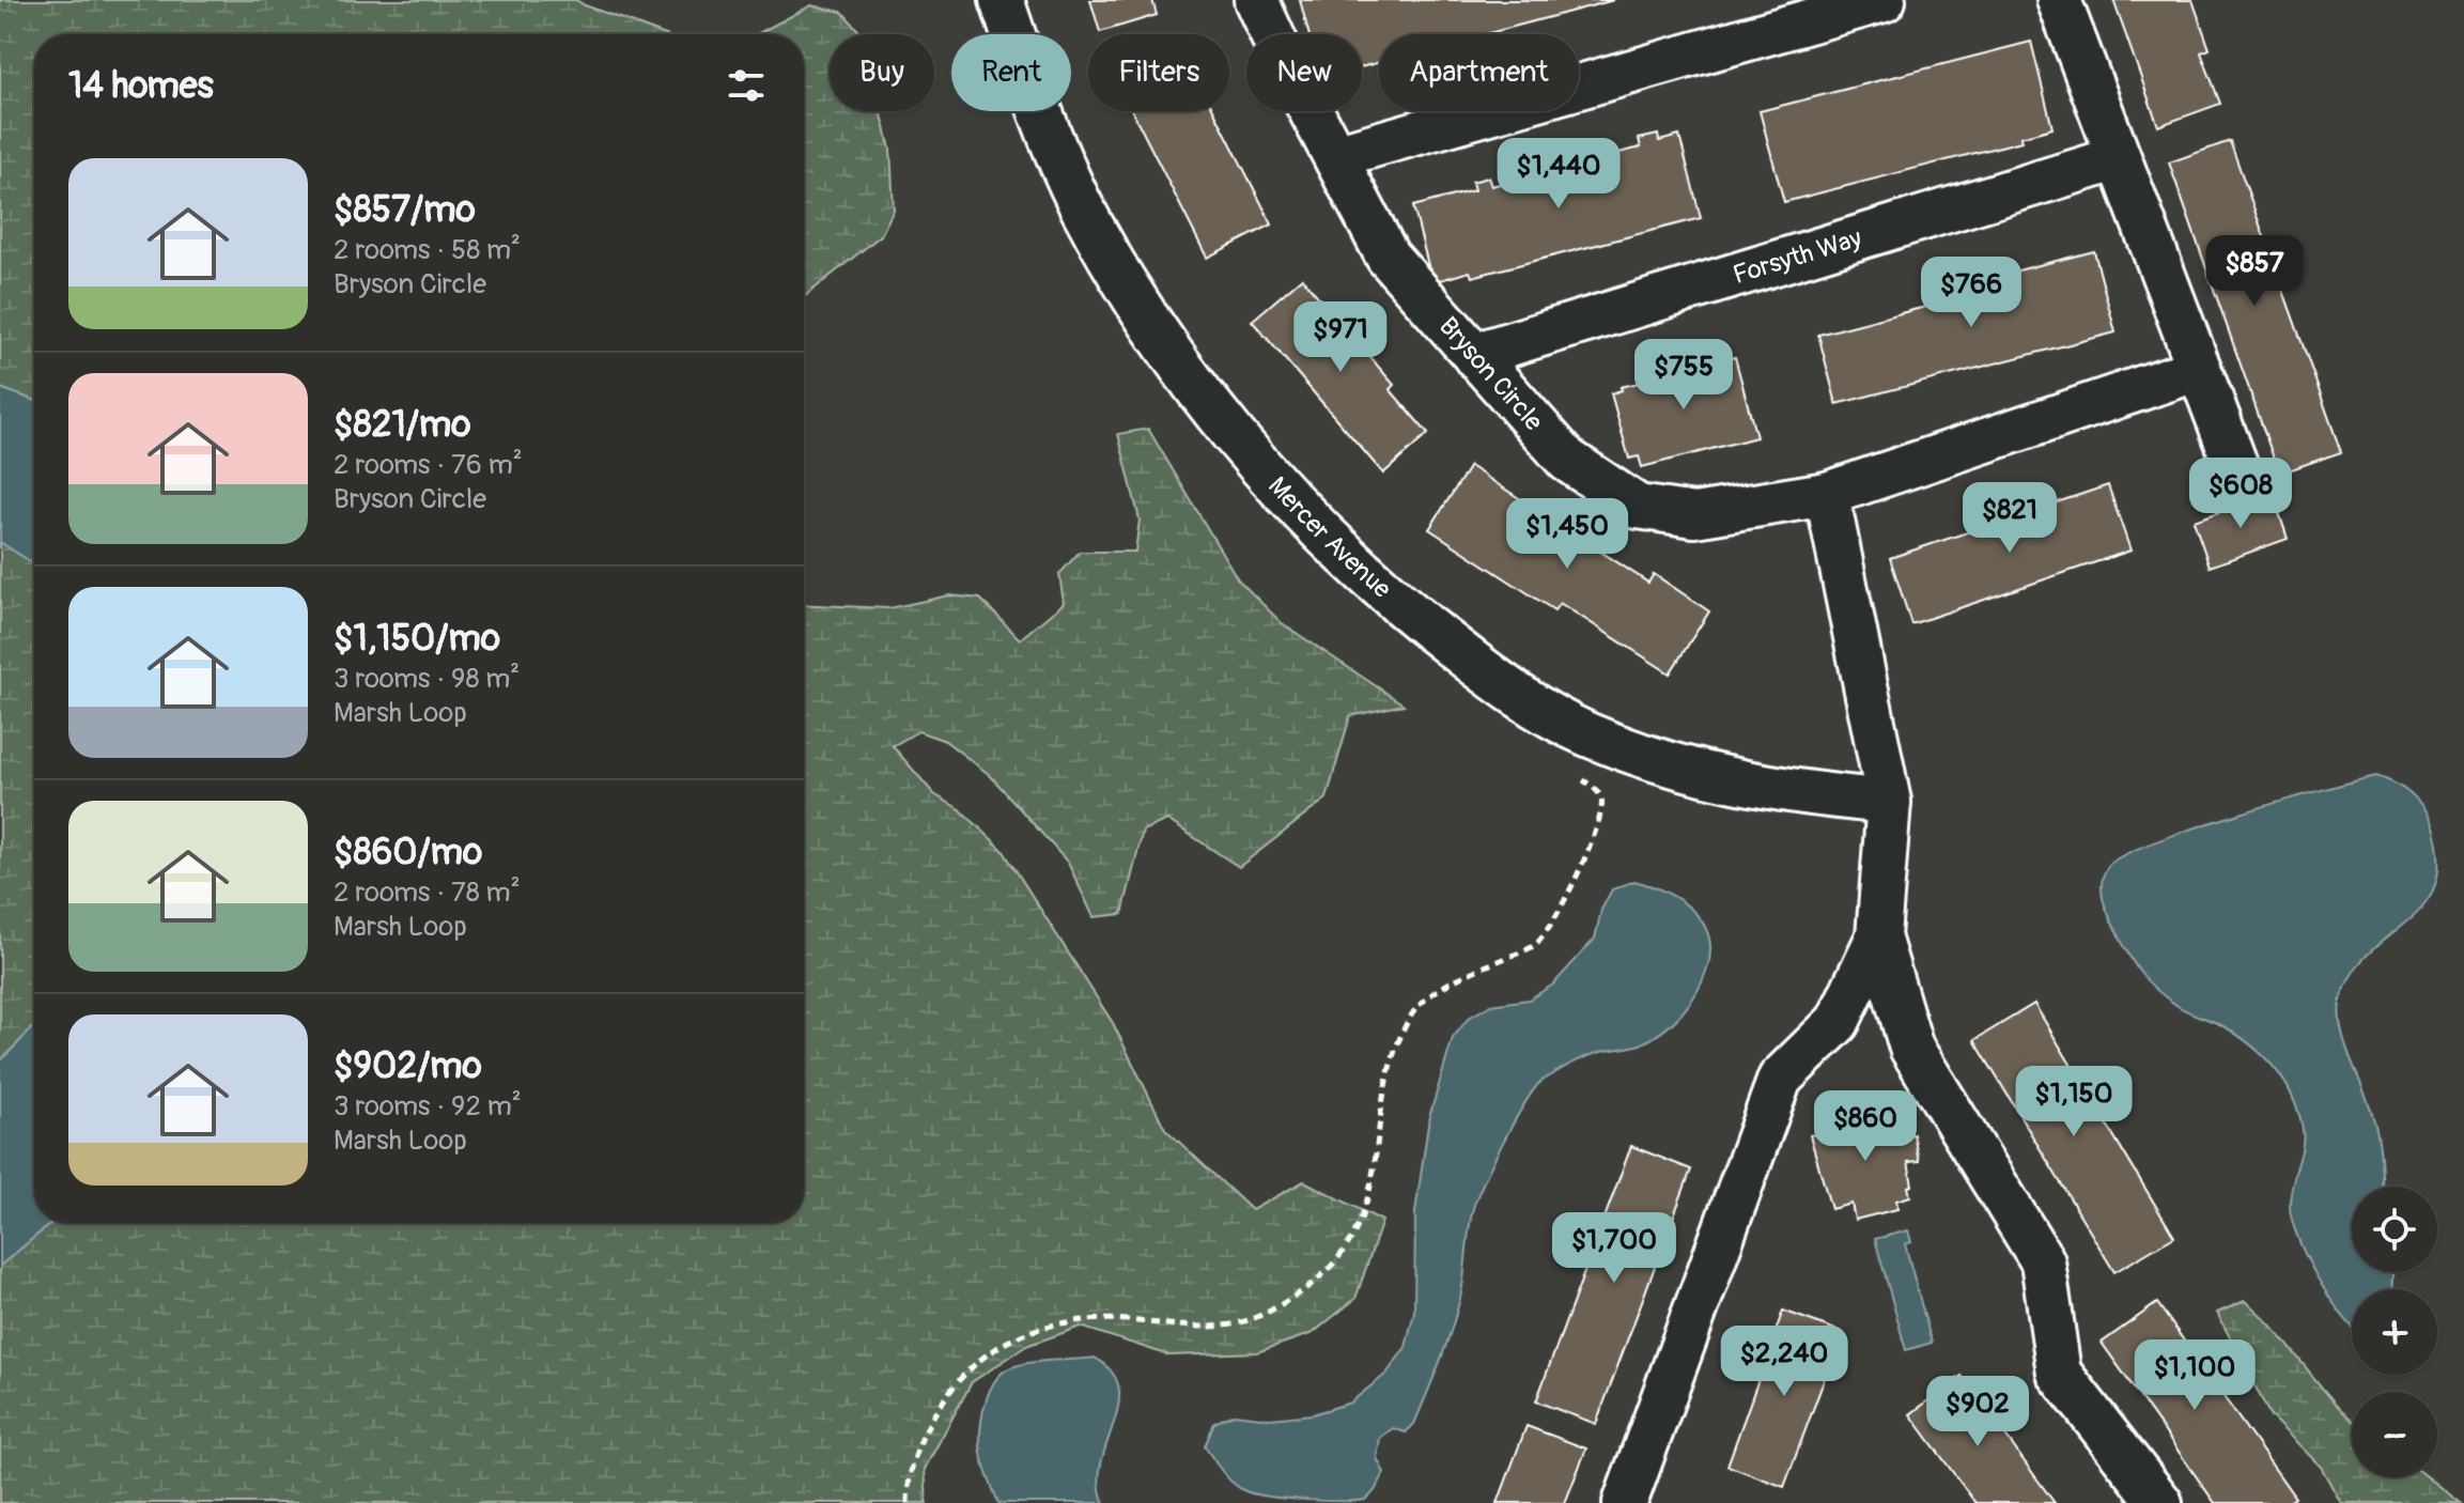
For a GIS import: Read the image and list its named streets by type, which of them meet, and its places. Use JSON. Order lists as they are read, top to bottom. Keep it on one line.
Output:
{"streets":{"street":["Forsyth Way","Bryson Circle","Mercer Avenue"]},"crossings":[["Forsyth Way","Bryson Circle"]],"page":{"chip":["Buy","Rent","Filters","New","Apartment"],"heading":"14 homes","list":[{"name":"$857/mo","note":"2 rooms · 58 m² · Bryson Circle"},{"name":"$821/mo","note":"2 rooms · 76 m² · Bryson Circle"},{"name":"$1,150/mo","note":"3 rooms · 98 m² · Marsh Loop"},{"name":"$860/mo","note":"2 rooms · 78 m² · Marsh Loop"},{"name":"$902/mo","note":"3 rooms · 92 m² · Marsh Loop"}],"price":["$1,440","$857","$766","$971","$755","$608","$821","$1,450","$1,150","$860","$1,700","$2,240","$1,100","$902"],"map_buttons":["+","−"]}}
